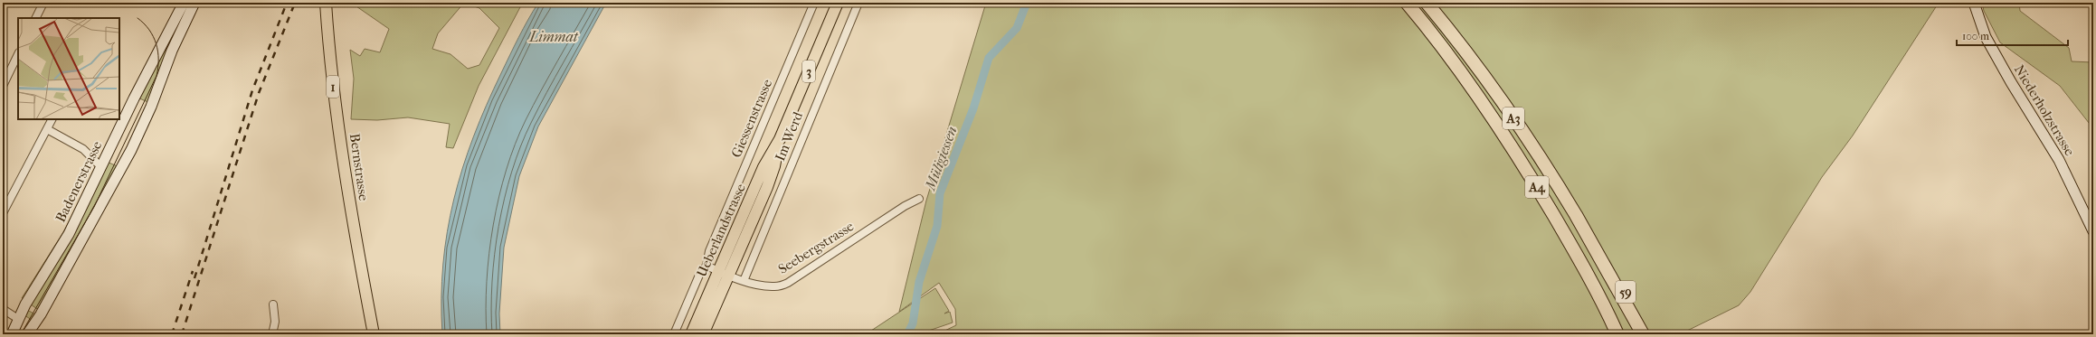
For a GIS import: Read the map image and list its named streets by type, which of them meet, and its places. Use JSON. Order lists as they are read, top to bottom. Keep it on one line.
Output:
{"streets":{"highway":["A3","A4","59"],"main road":["3","1","Niederholzstrasse","Bernstrasse","Badenerstrasse","Ueberlandstrasse"],"street":["Giessenstrasse","Im Werd","Seebergstrasse"]},"crossings":[["A3","A4"],["A3","59"],["Im Werd","Seebergstrasse"],["Ueberlandstrasse","Seebergstrasse"]],"water":["Limmat","Müligiessen"],"scale_bar":"100 m"}
